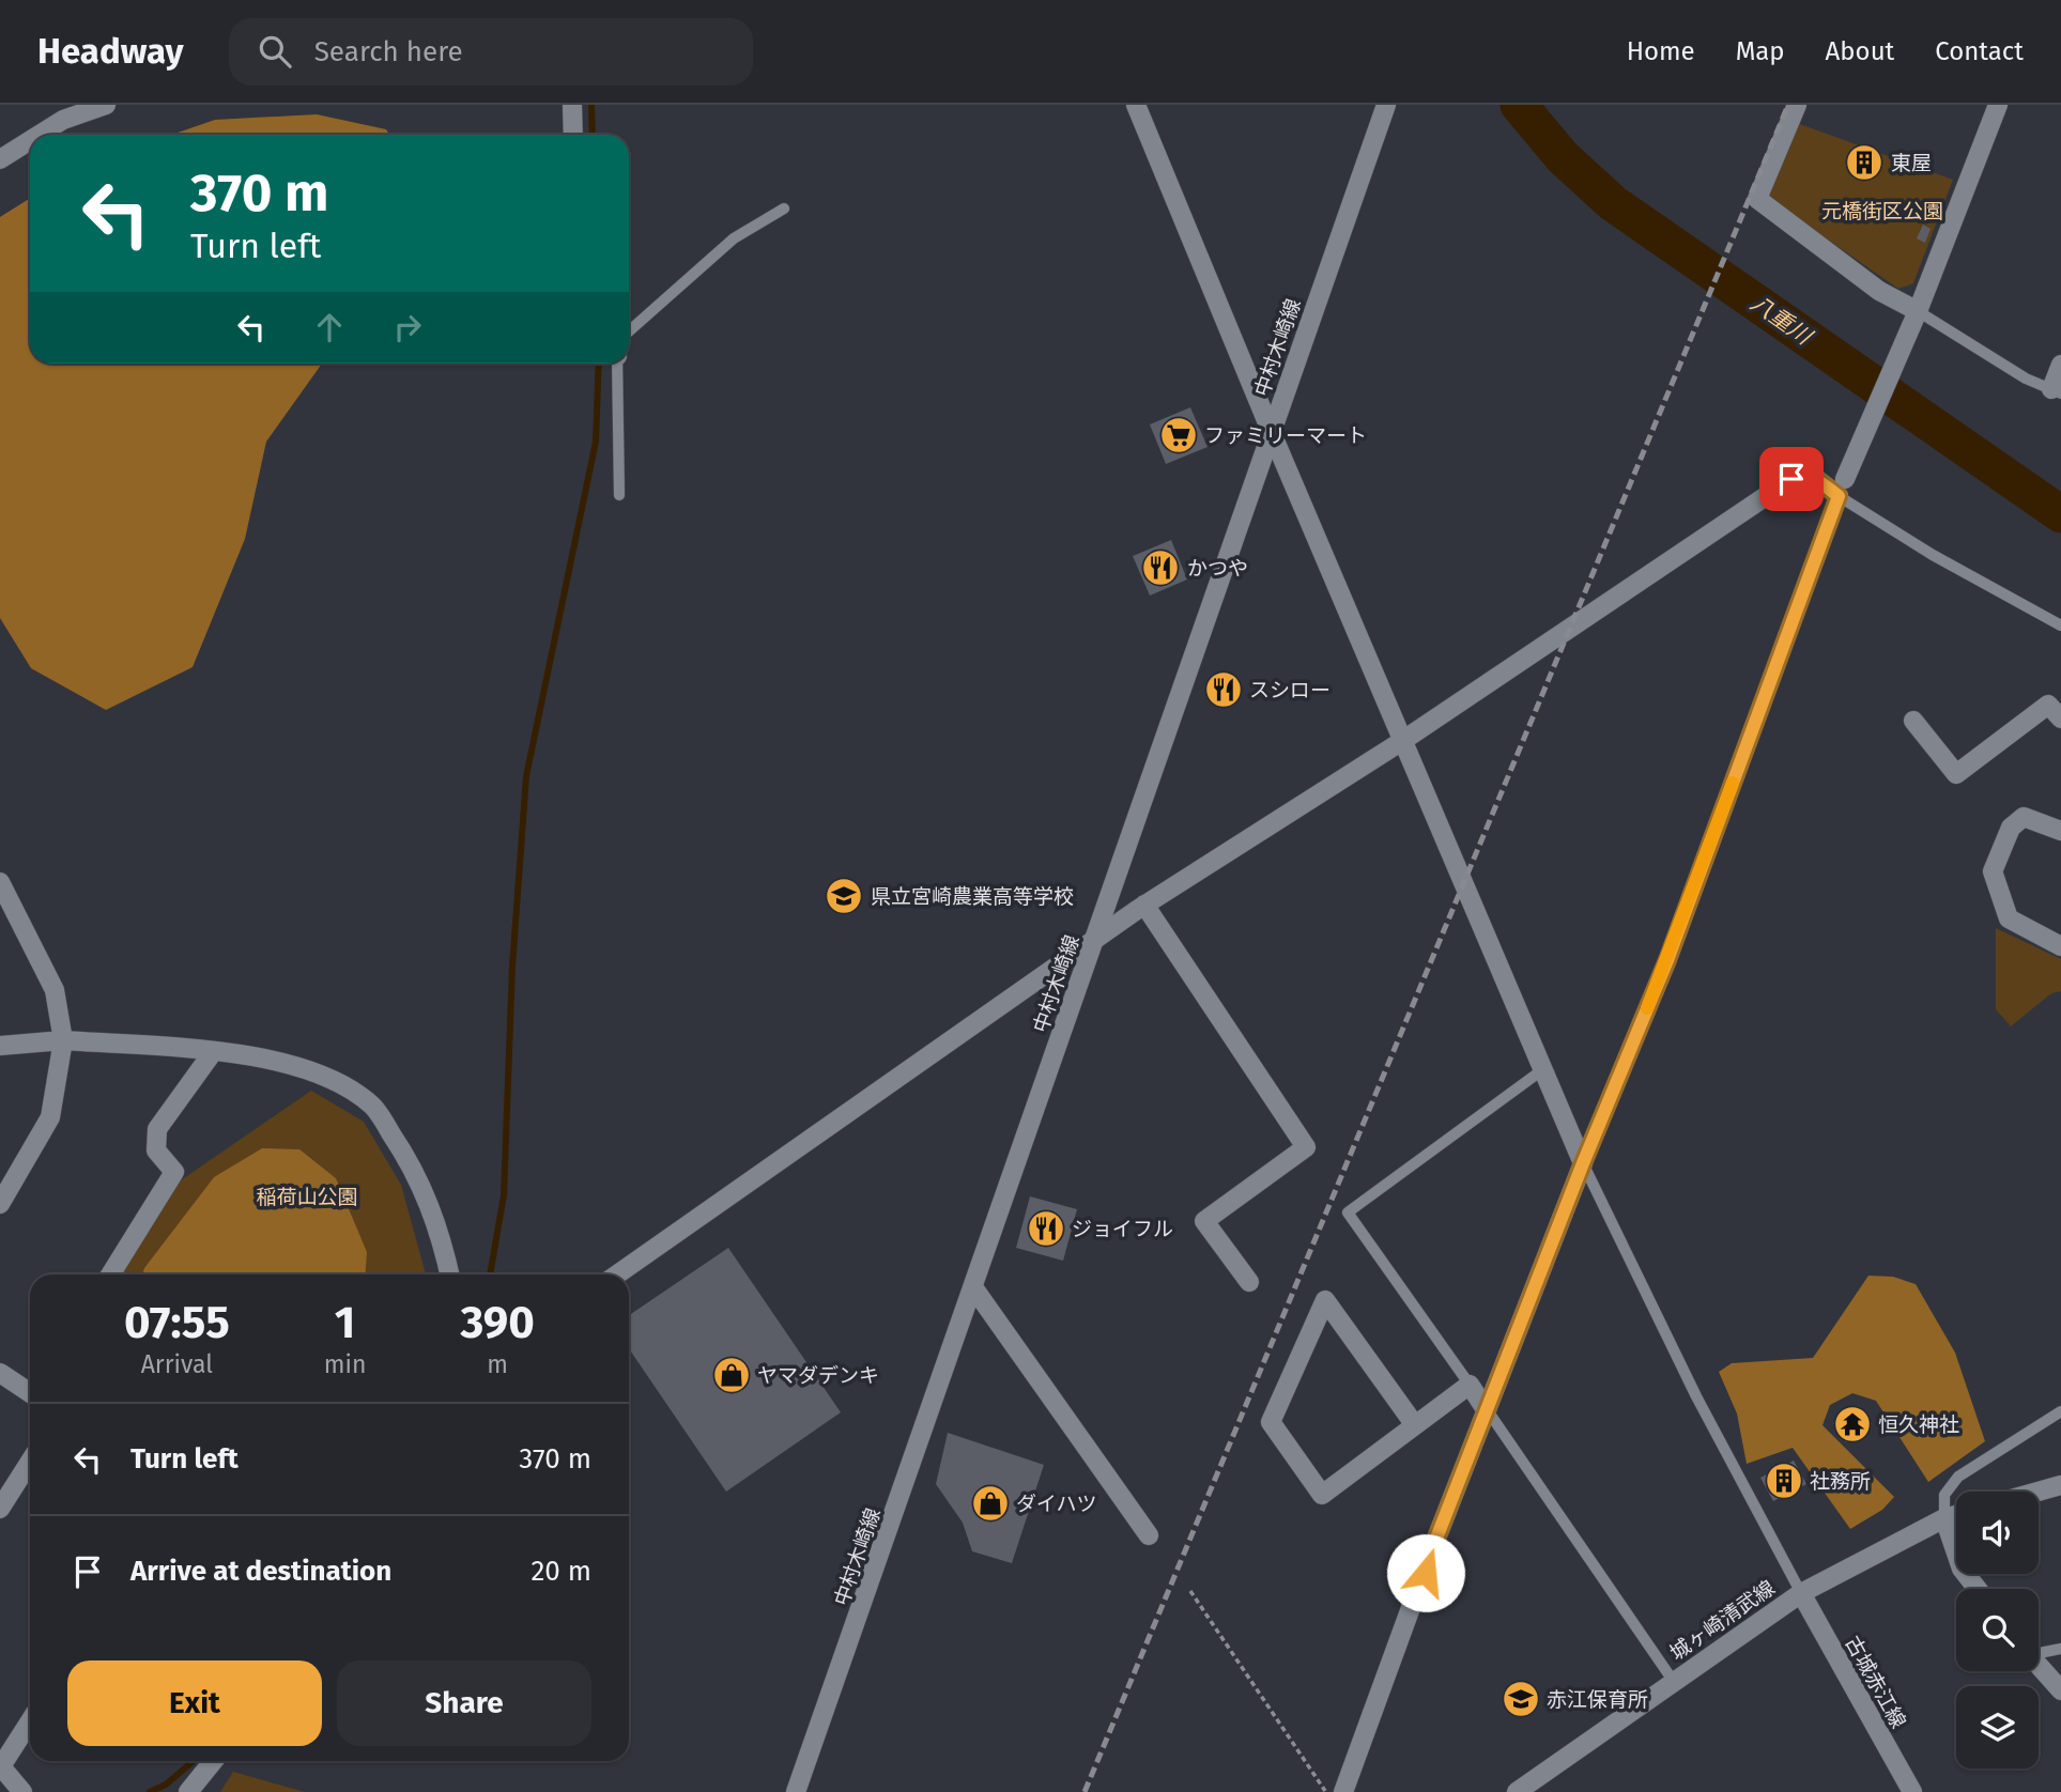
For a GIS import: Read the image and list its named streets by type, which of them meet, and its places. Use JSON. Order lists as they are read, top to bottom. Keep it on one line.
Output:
{"streets":{"street":["中村木崎線","城ヶ崎清武線","古城赤江線"]},"crossings":[["城ヶ崎清武線","古城赤江線"]],"water":["八重川"],"parks":["元橋街区公園","稲荷山公園"],"places":{"building":["東屋","社務所"],"supermarket":["ファミリーマート"],"restaurant":["かつや","スシロー","ジョイフル"],"school or university":["県立宮崎農業高等学校","赤江保育所"],"shop":["ヤマダデンキ","ダイハツ"],"temple":["恒久神社"]},"page":{"header":"Headway","search":"Search here","nav":["Home","Map","About","Contact"],"turn":["370 m","Turn left"],"eta":["07:55","Arrival","1","min","390","m"],"list":[{"name":"Turn left","value":"370 m"},{"name":"Arrive at destination","value":"20 m"}],"buttons":["Exit","Share"]}}
